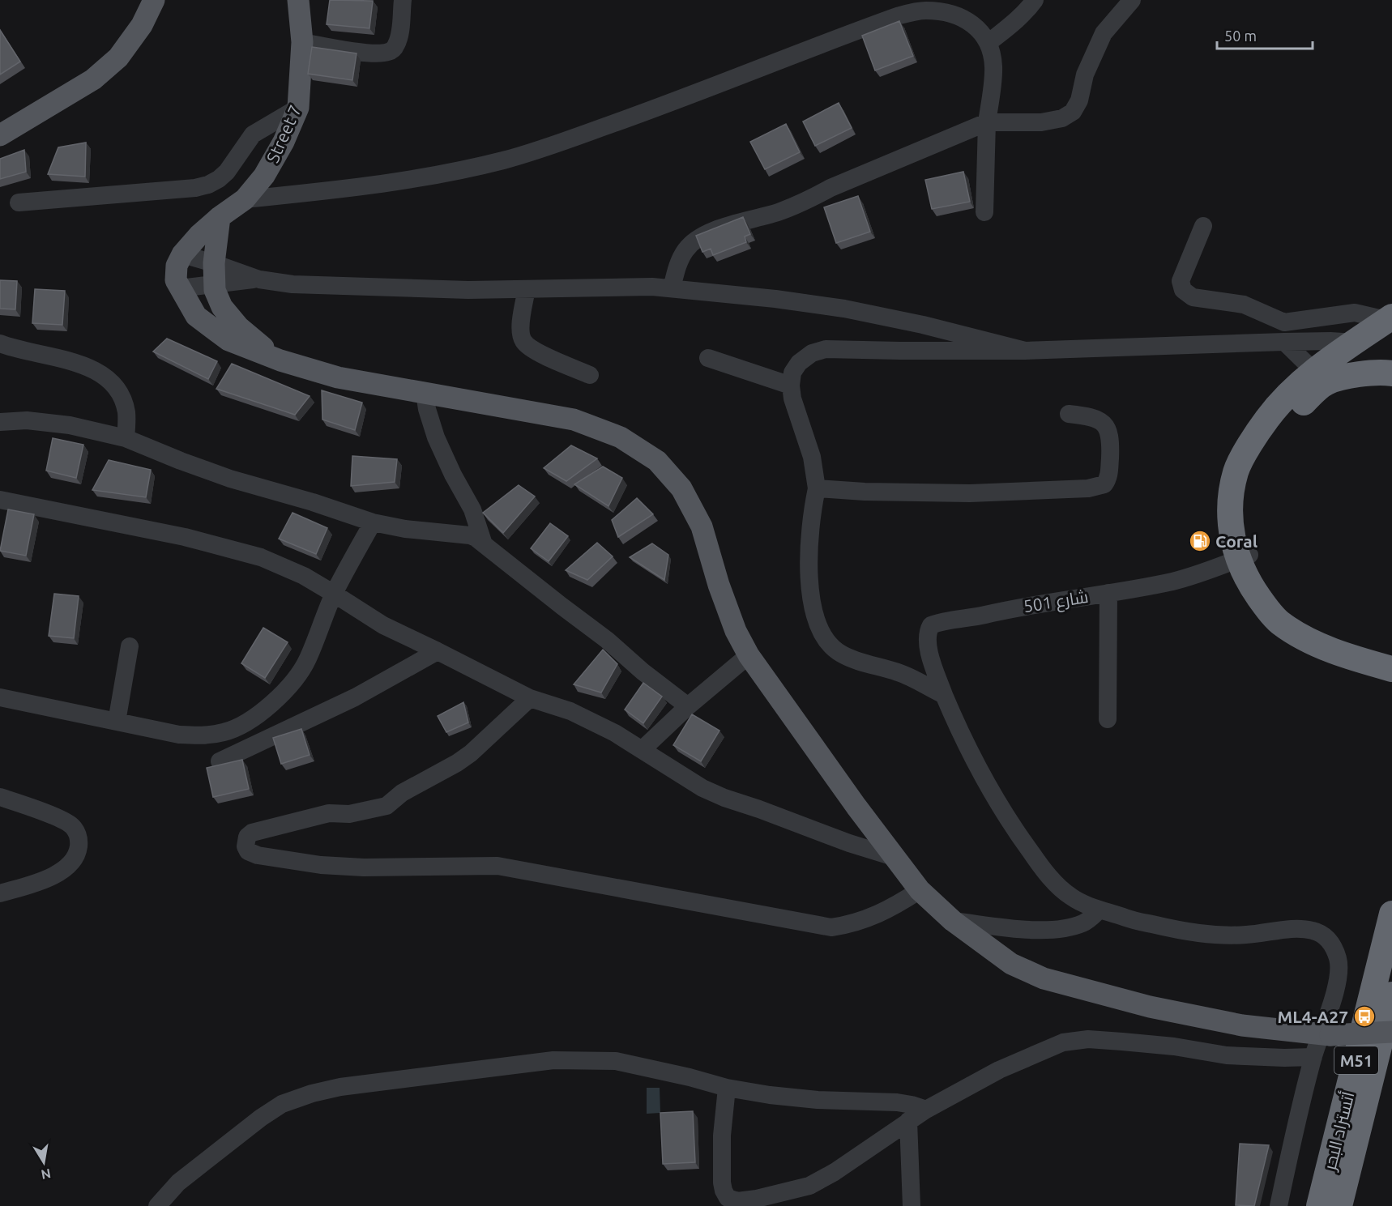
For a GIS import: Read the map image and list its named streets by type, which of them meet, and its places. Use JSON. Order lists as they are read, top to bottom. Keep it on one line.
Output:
{"streets":{"highway":["M51","أتستراد البحر"],"main road":["Street 7"],"street":["شارع 501"]},"places":{"fuel station":["Coral"],"bus stop":["ML4-A27"]},"scale_bar":"50 m","north":"bottom"}
